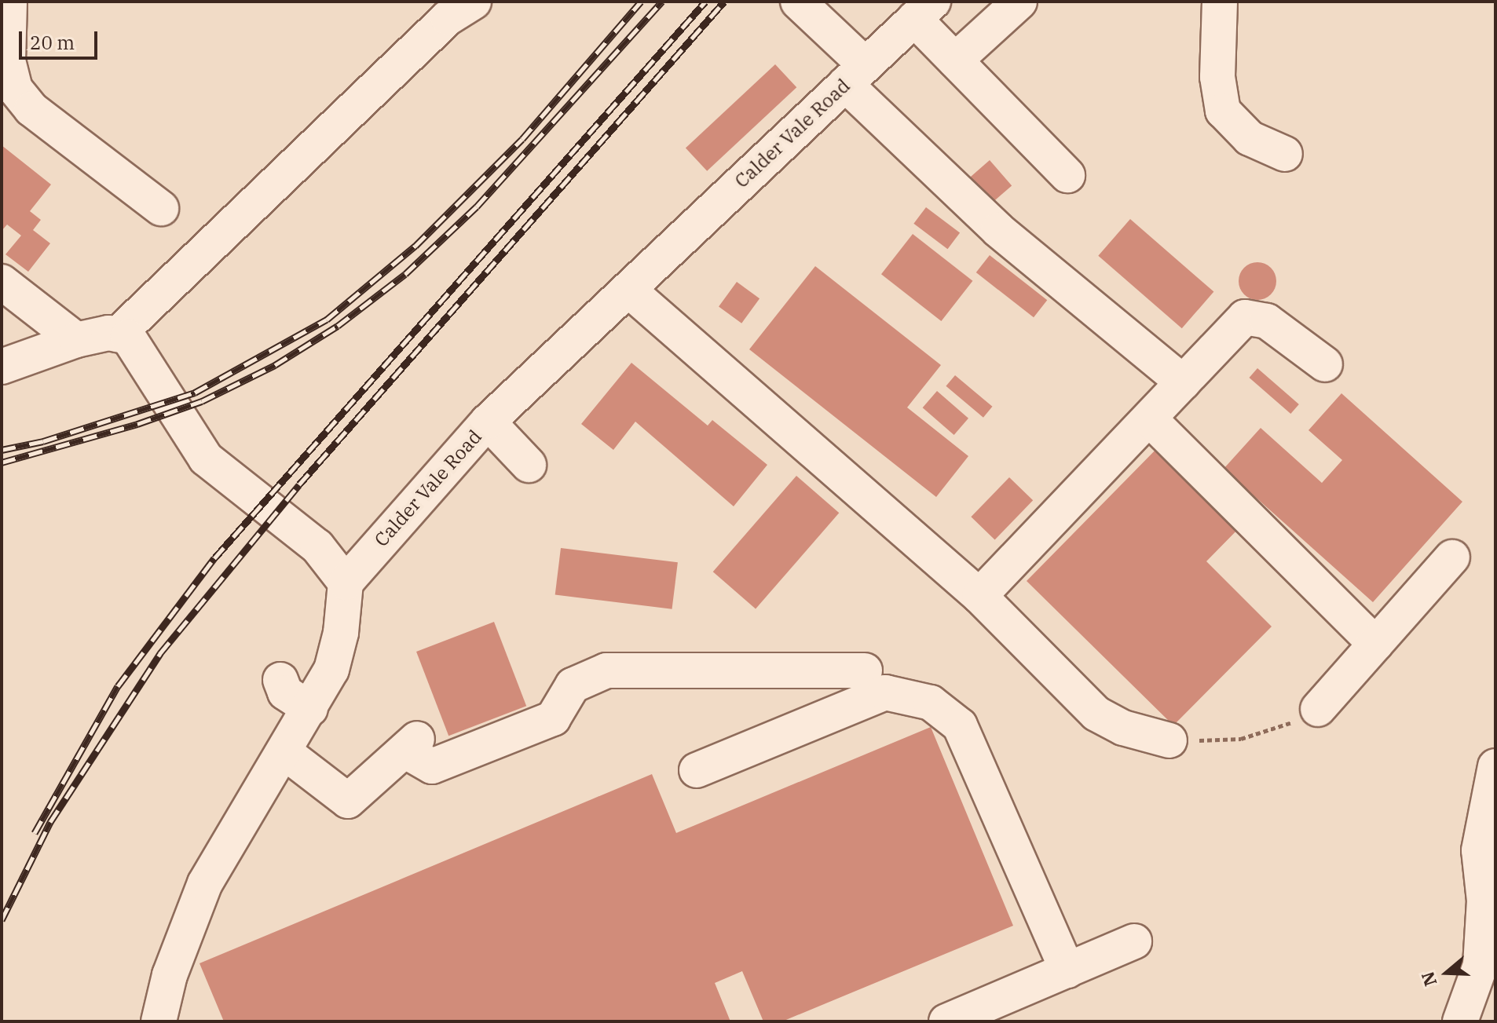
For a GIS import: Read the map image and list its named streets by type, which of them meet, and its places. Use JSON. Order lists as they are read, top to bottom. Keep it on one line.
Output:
{"streets":{"street":["Calder Vale Road"]},"scale_bar":"20 m","north":"left"}
